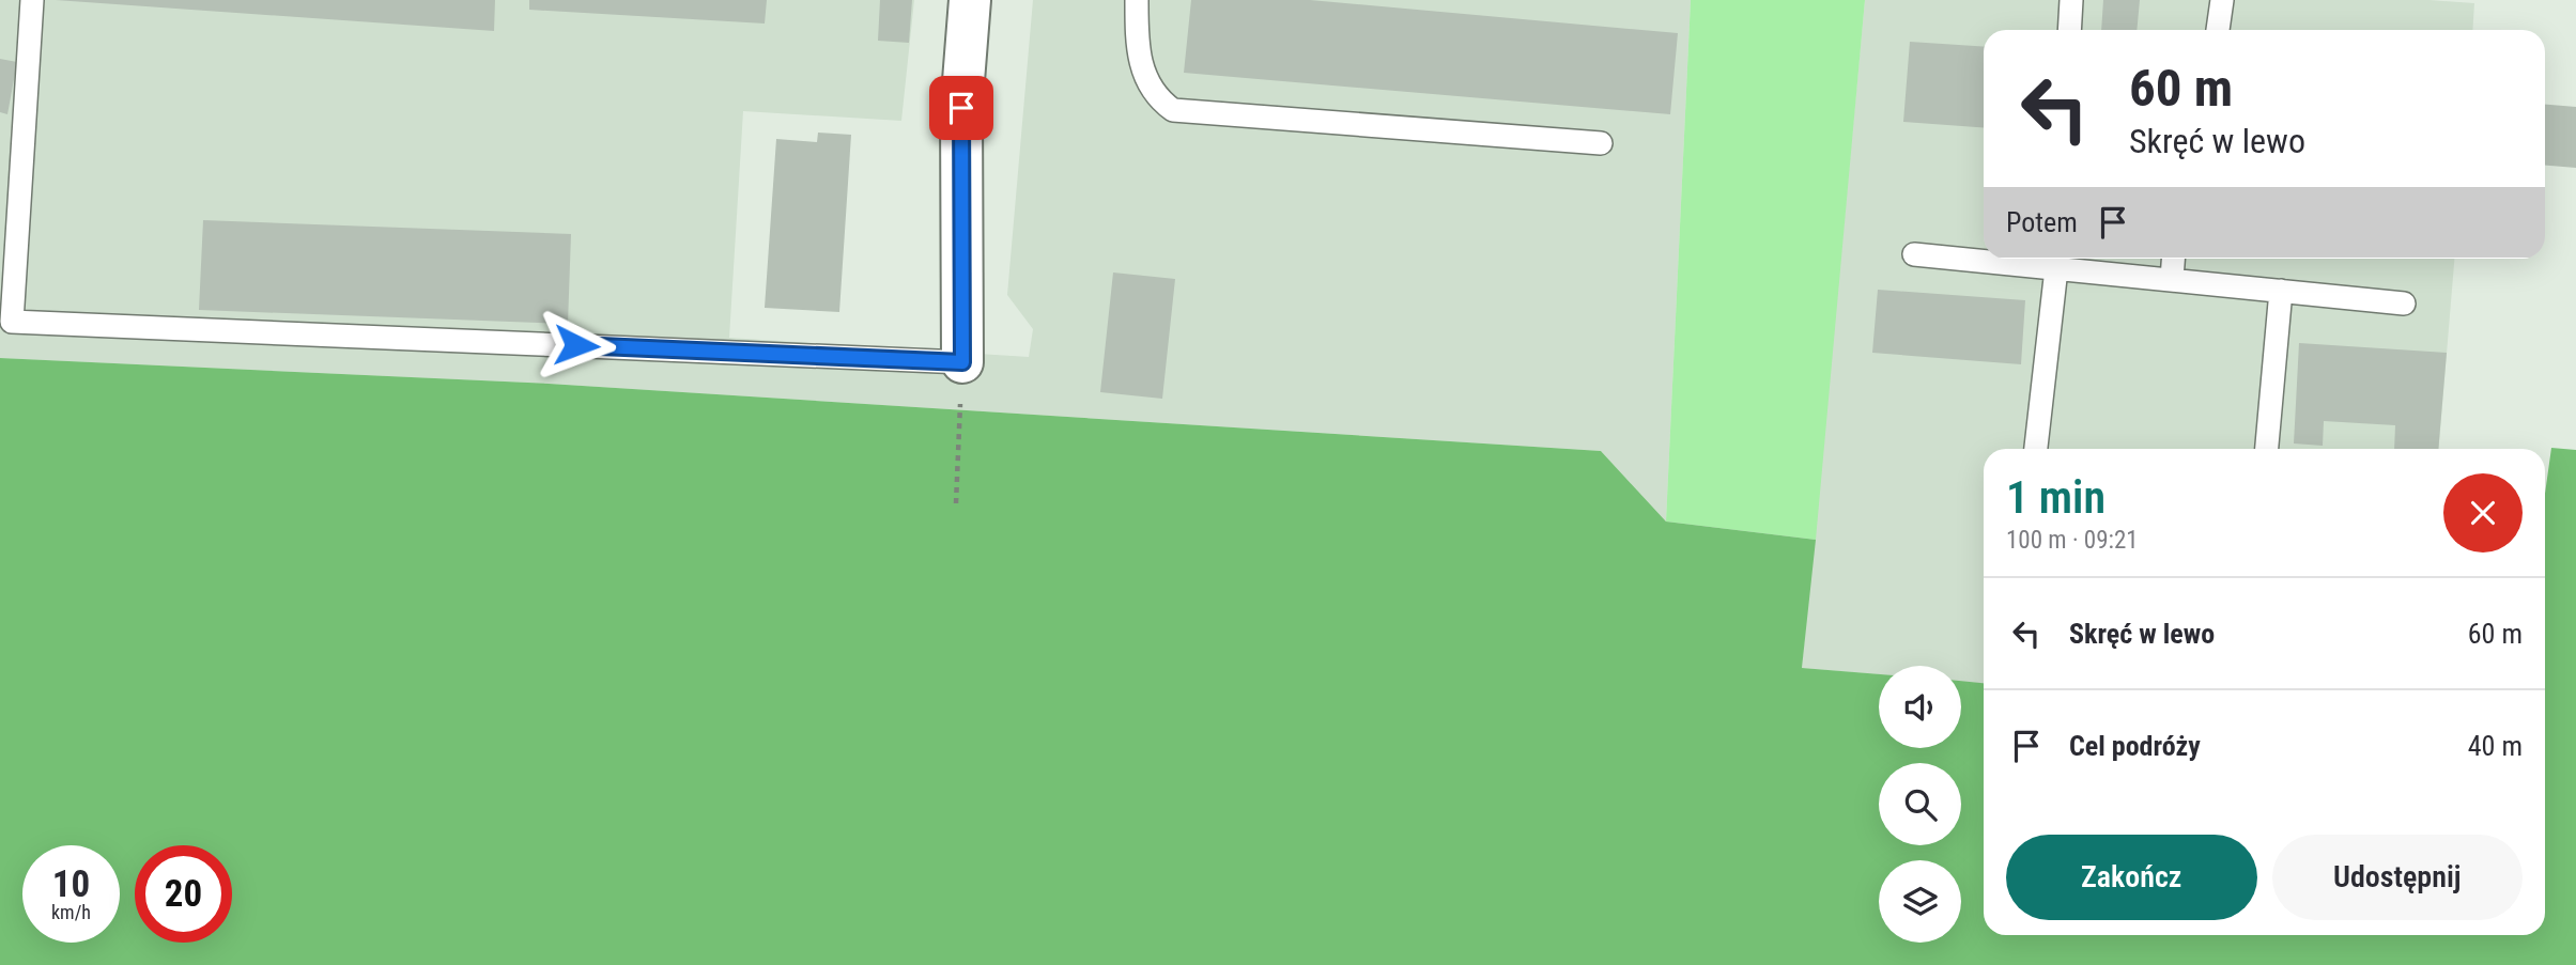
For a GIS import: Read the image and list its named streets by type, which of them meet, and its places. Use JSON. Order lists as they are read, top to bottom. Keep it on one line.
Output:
{"page":{"turn":["60 m","Skręć w lewo"],"then":"Potem","heading":["1 min","100 m · 09:21"],"list":[{"name":"Skręć w lewo","value":"60 m"},{"name":"Cel podróży","value":"40 m"}],"buttons":["Zakończ","Udostępnij"],"speed":"10 km/h","limit":"20"}}
